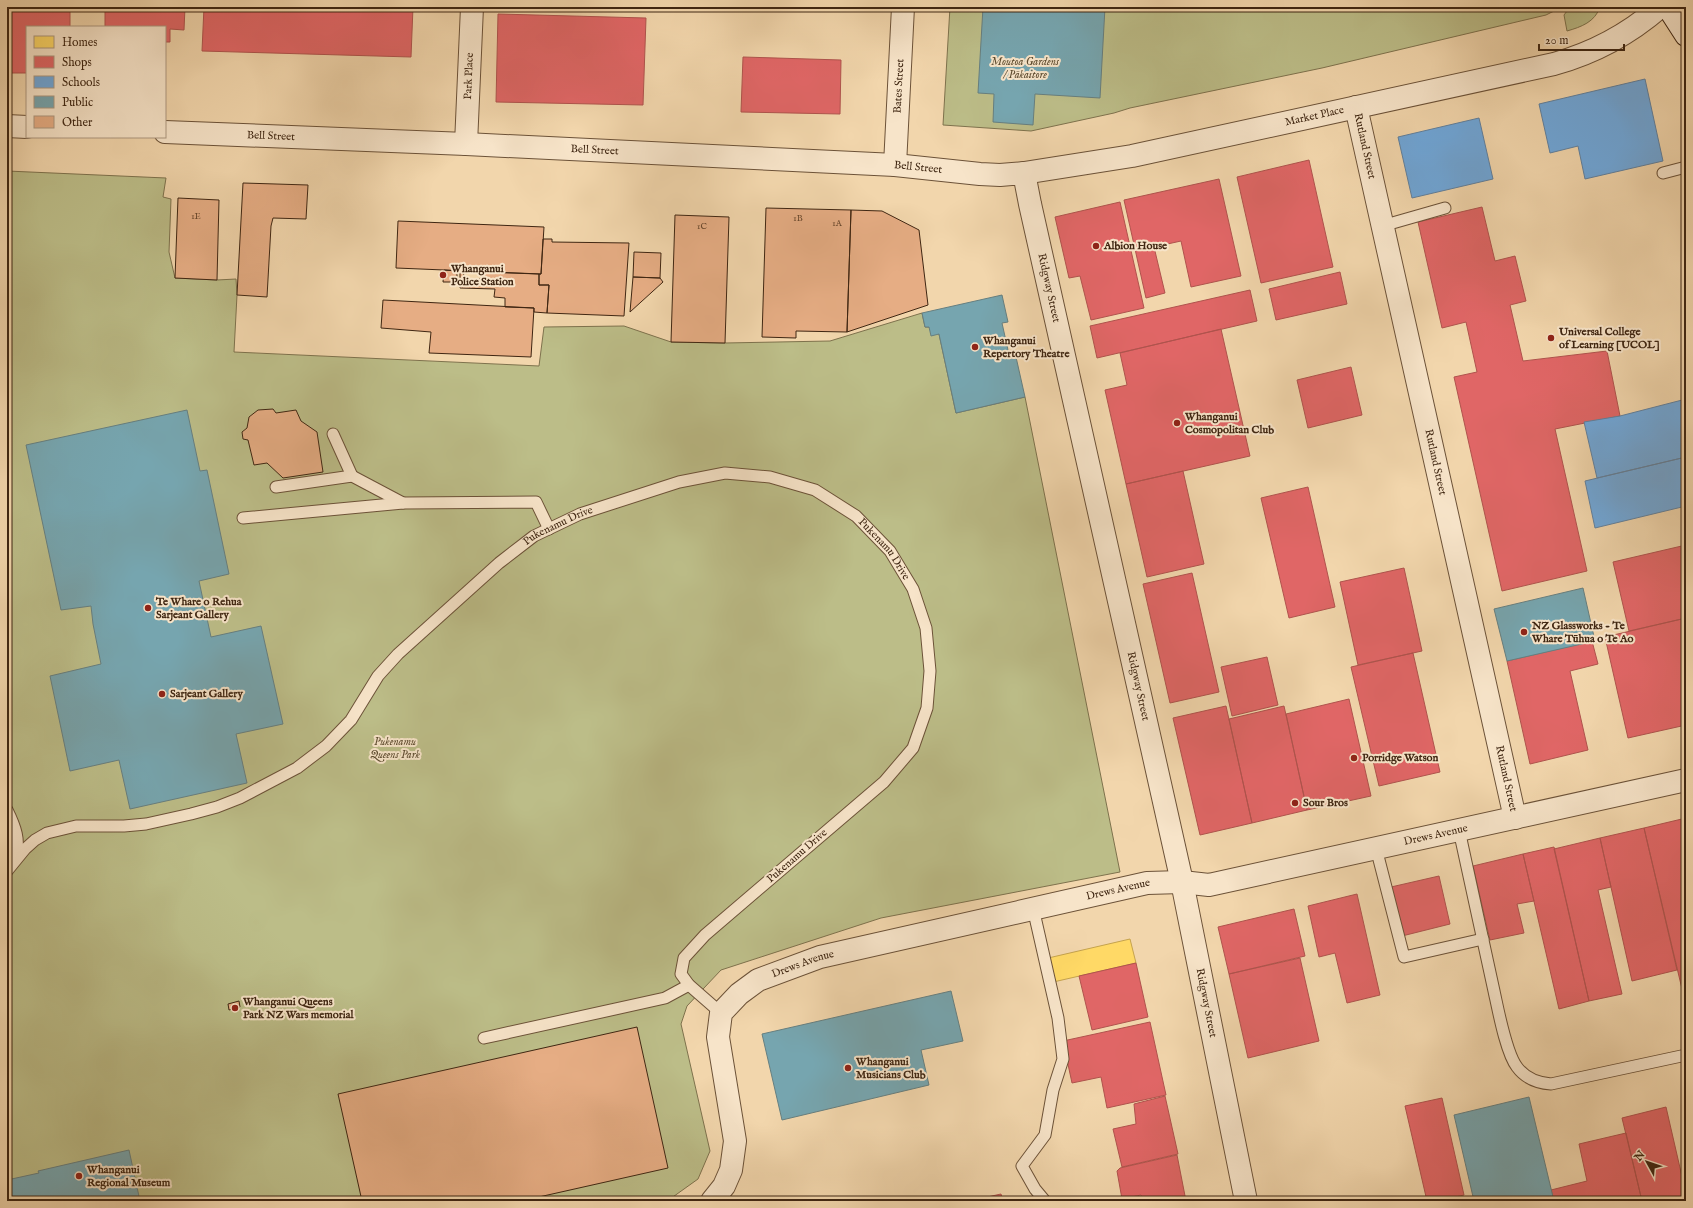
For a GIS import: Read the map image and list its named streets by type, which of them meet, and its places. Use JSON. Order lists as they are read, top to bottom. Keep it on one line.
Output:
{"streets":{"street":["Park Place","Bates Street","Market Place","Bell Street","Rutland Street","Ridgway Street","Drews Avenue"],"lane":["Pukenamu Drive"]},"crossings":[["Park Place","Bell Street"],["Bates Street","Bell Street"],["Market Place","Bell Street"],["Market Place","Rutland Street"],["Market Place","Ridgway Street"],["Bell Street","Ridgway Street"],["Rutland Street","Drews Avenue"],["Ridgway Street","Drews Avenue"],["Pukenamu Drive","Drews Avenue"]],"parks":["Moutoa Gardens / Pākaitore","Pukenamu Queens Park"],"places":["Albion House","Whanganui Police Station","Universal College of Learning [UCOL]","Whanganui Repertory Theatre","Whanganui Cosmopolitan Club","Te Whare o Rehua Sarjeant Gallery","NZ Glassworks - Te Whare Tūhua o Te Ao","Sarjeant Gallery","Porridge Watson","Sour Bros","Whanganui Queens Park NZ Wars memorial","Whanganui Musicians Club","Whanganui Regional Museum"],"house_numbers":["1E","1B","1A","1C"],"legend":["Homes","Shops","Schools","Public","Other"],"scale_bar":"20 m","north":"top left"}
